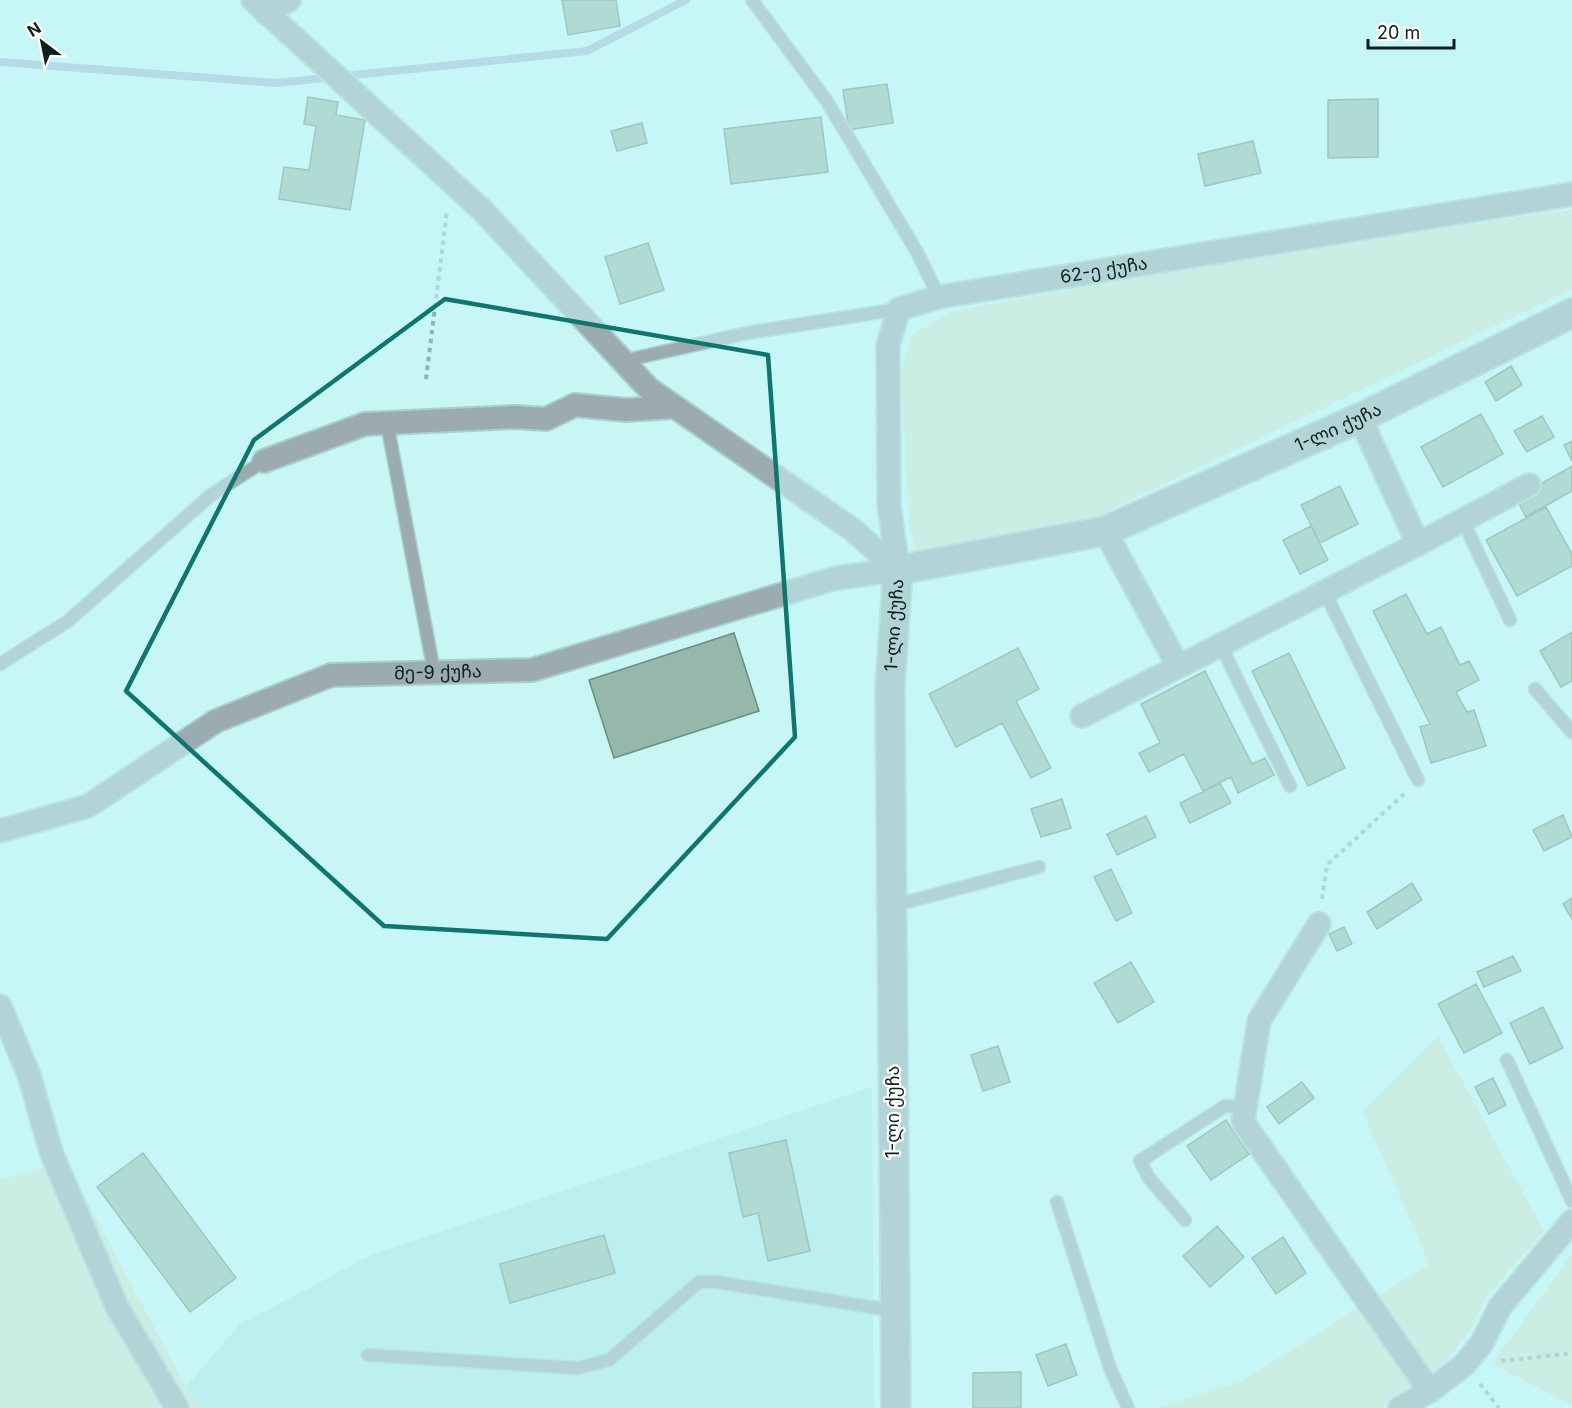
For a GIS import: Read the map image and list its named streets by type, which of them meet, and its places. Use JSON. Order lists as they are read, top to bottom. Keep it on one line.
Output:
{"streets":{"street":["62-ე ქუჩა","1-ლი ქუჩა","მე-9 ქუჩა"]},"crossings":[["1-ლი ქუჩა","მე-9 ქუჩა"]],"scale_bar":"20 m","north":"top left"}
